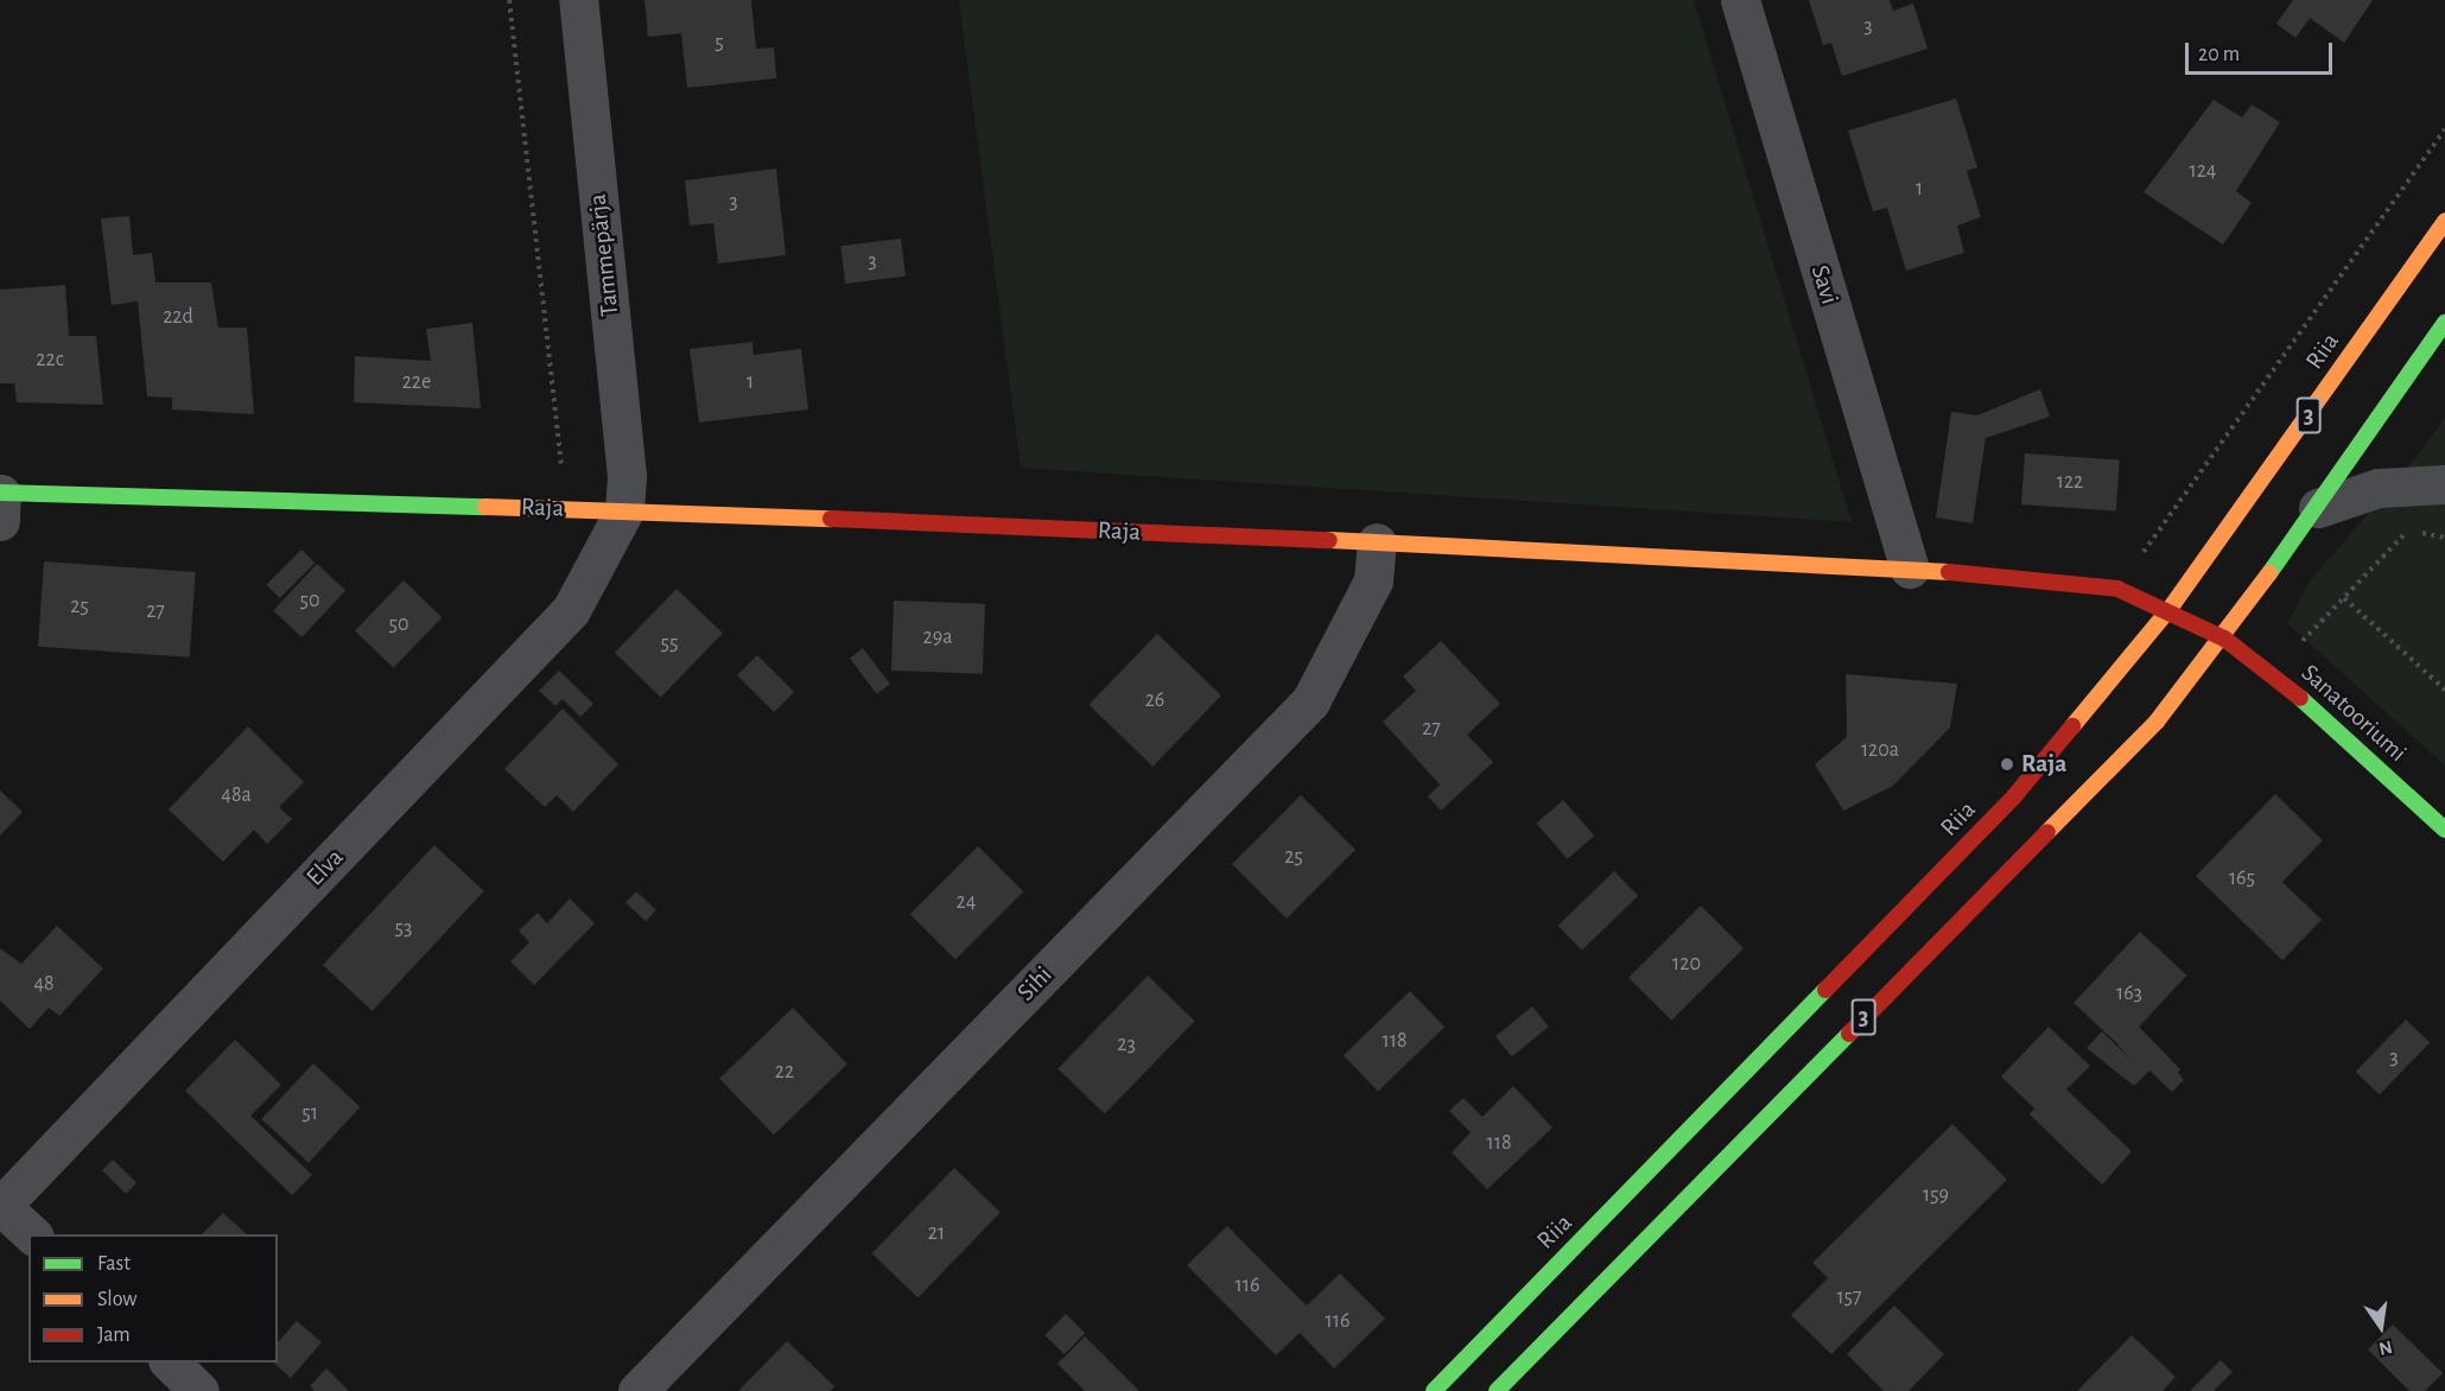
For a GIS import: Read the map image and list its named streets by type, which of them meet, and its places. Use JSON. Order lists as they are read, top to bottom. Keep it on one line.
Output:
{"streets":{"main road":["Riia","3","Raja","Sanatooriumi"],"street":["Tammepärja","Savi","Elva","Sihi"]},"crossings":[["Tammepärja","Raja"],["Tammepärja","Elva"],["Savi","Raja"],["Riia","Raja"],["3","Raja"],["3","Sanatooriumi"],["Raja","Sanatooriumi"],["Raja","Elva"],["Raja","Sihi"]],"places":["Raja"],"house_numbers":["3","5","124","1","3","3","22d","22c","22e","1","122","50","25","27","50","29a","55","26","27","120a","48a","25","165","24","53","120","48","163","118","23","3","22","51","118","159","21","116","157","116"],"legend":["Fast","Slow","Jam"],"scale_bar":"20 m","north":"bottom"}
